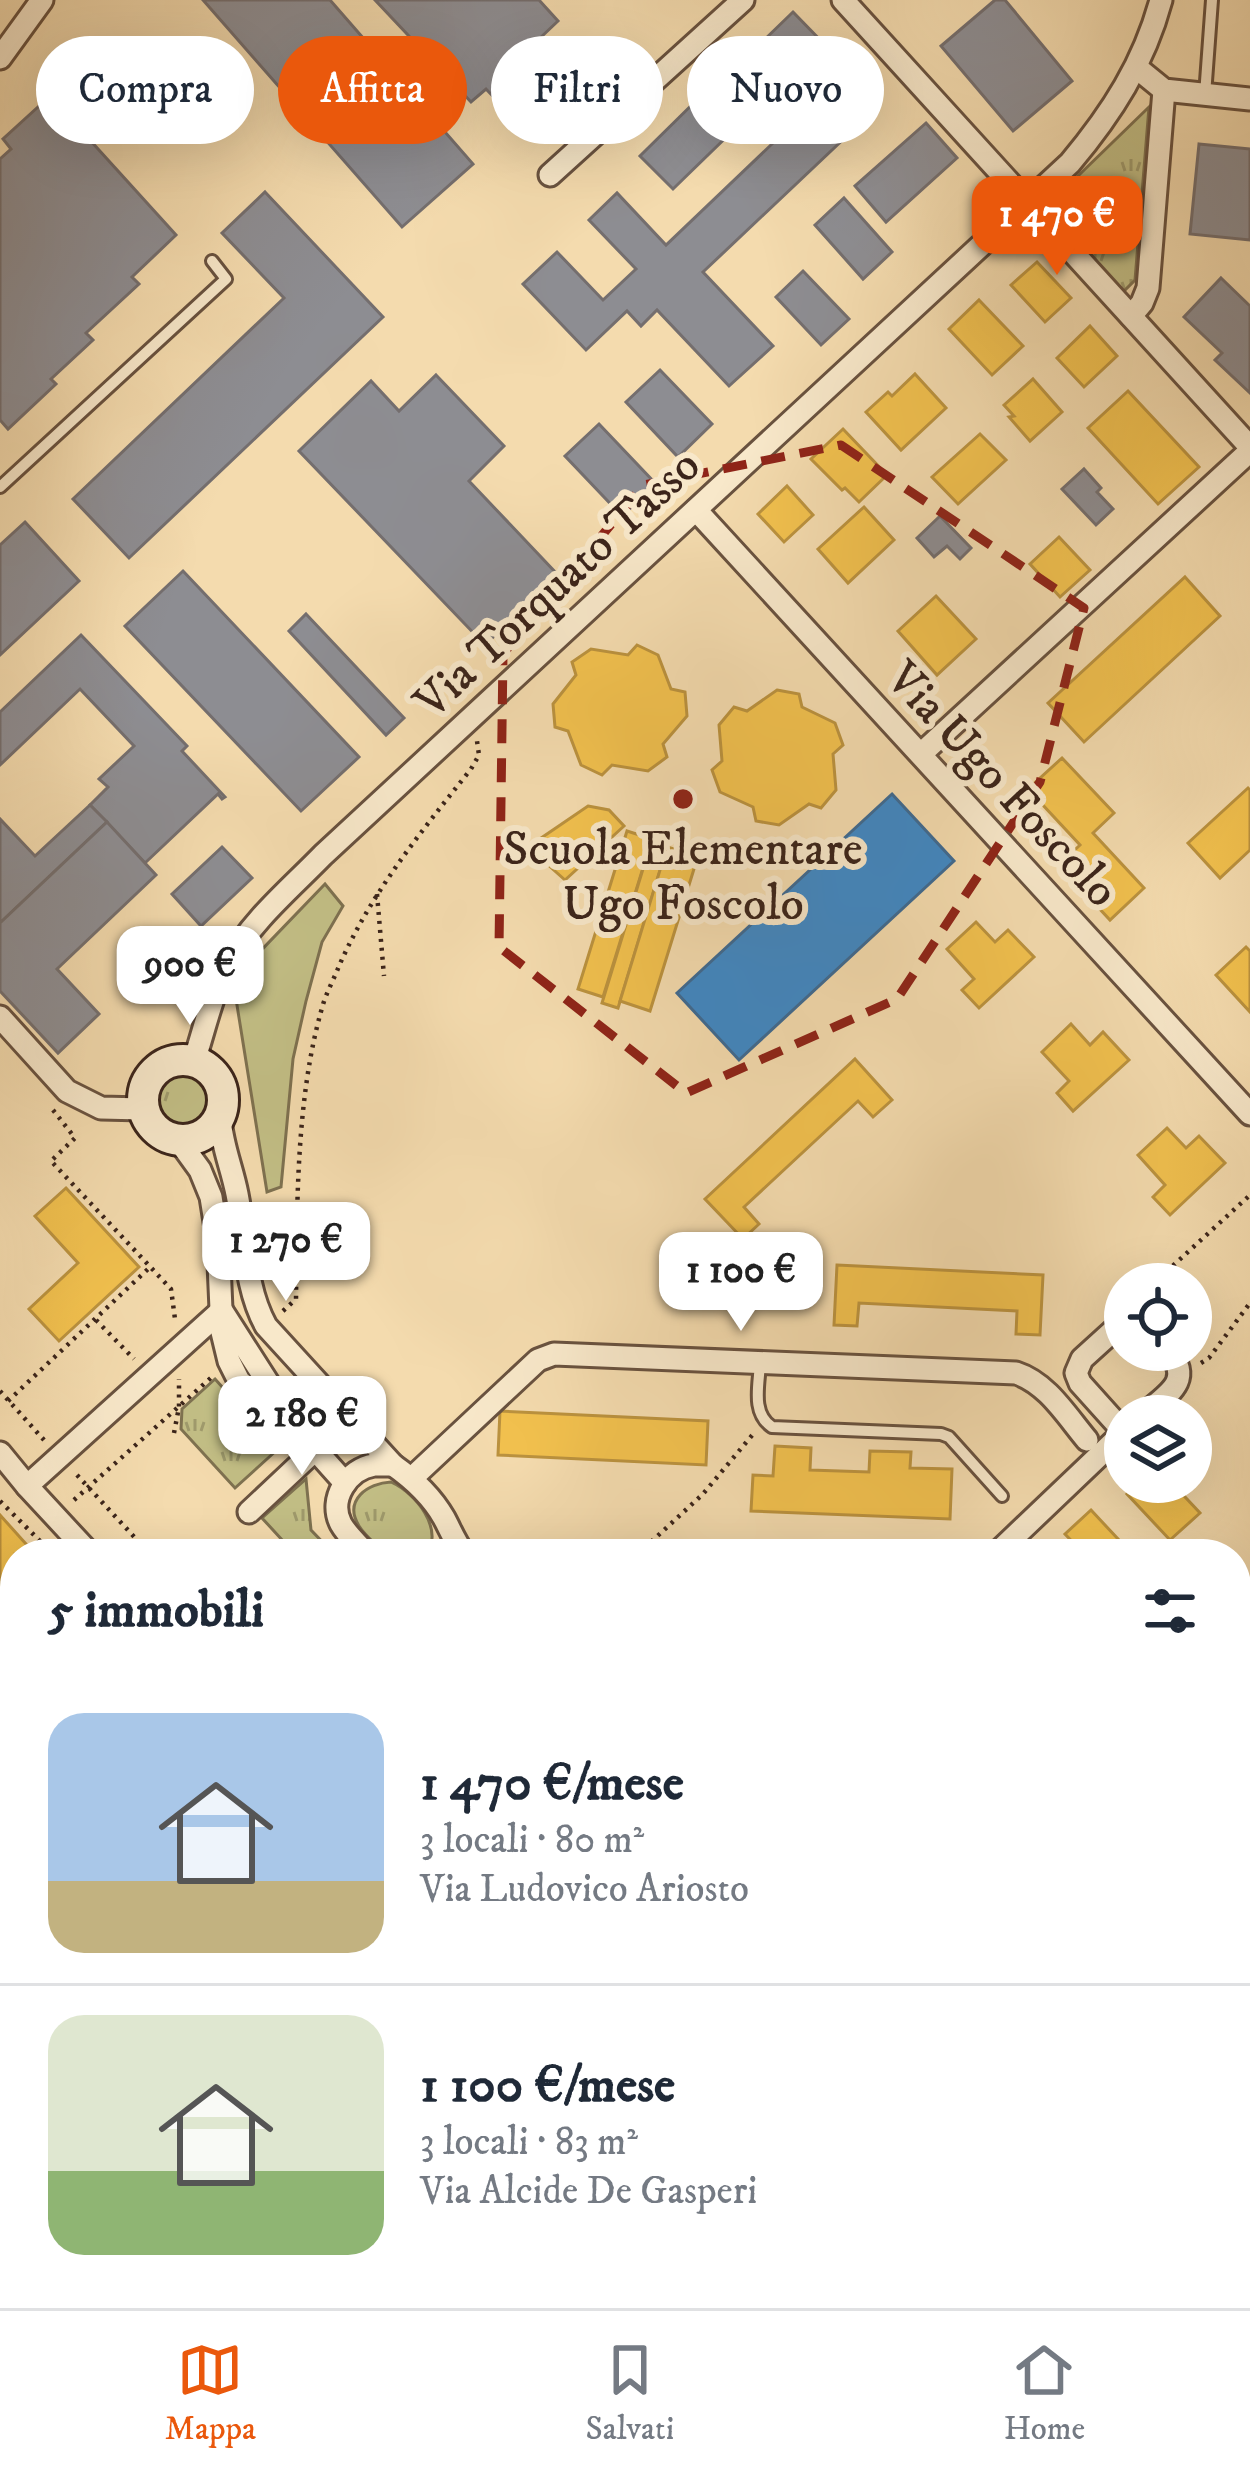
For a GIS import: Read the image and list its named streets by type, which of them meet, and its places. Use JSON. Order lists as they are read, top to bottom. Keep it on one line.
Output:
{"streets":{"street":["Via Torquato Tasso","Via Ugo Foscolo"]},"crossings":[["Via Torquato Tasso","Via Ugo Foscolo"]],"places":["Scuola Elementare Ugo Foscolo"],"page":{"chip":["Compra","Affitta","Filtri","Nuovo"],"price":["1 470 €","900 €","1 270 €","1 100 €","2 180 €"],"heading":"5 immobili","list":[{"name":"1 470 €/mese","note":"3 locali · 80 m² · Via Ludovico Ariosto"},{"name":"1 100 €/mese","note":"3 locali · 83 m² · Via Alcide De Gasperi"}],"tabs":["Mappa","Salvati","Home"]}}
